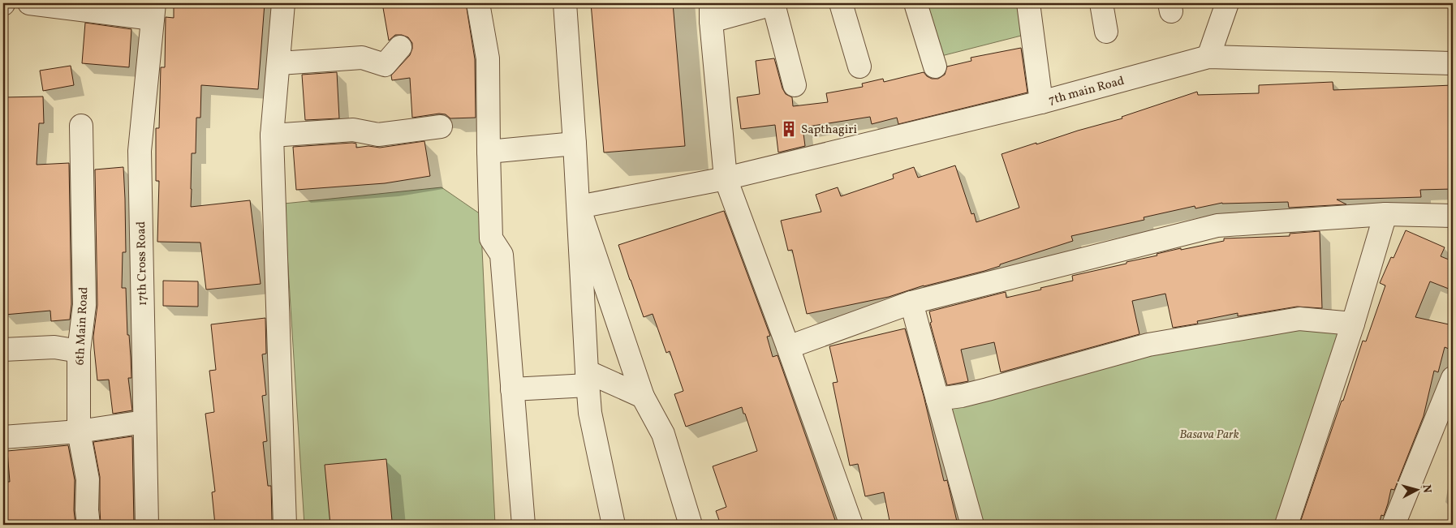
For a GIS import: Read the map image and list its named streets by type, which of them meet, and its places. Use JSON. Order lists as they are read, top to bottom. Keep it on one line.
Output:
{"streets":{"street":["7th main Road","17th Cross Road","6th Main Road"]},"parks":["Basava Park"],"places":{"building":["Sapthagiri"]},"north":"right"}
